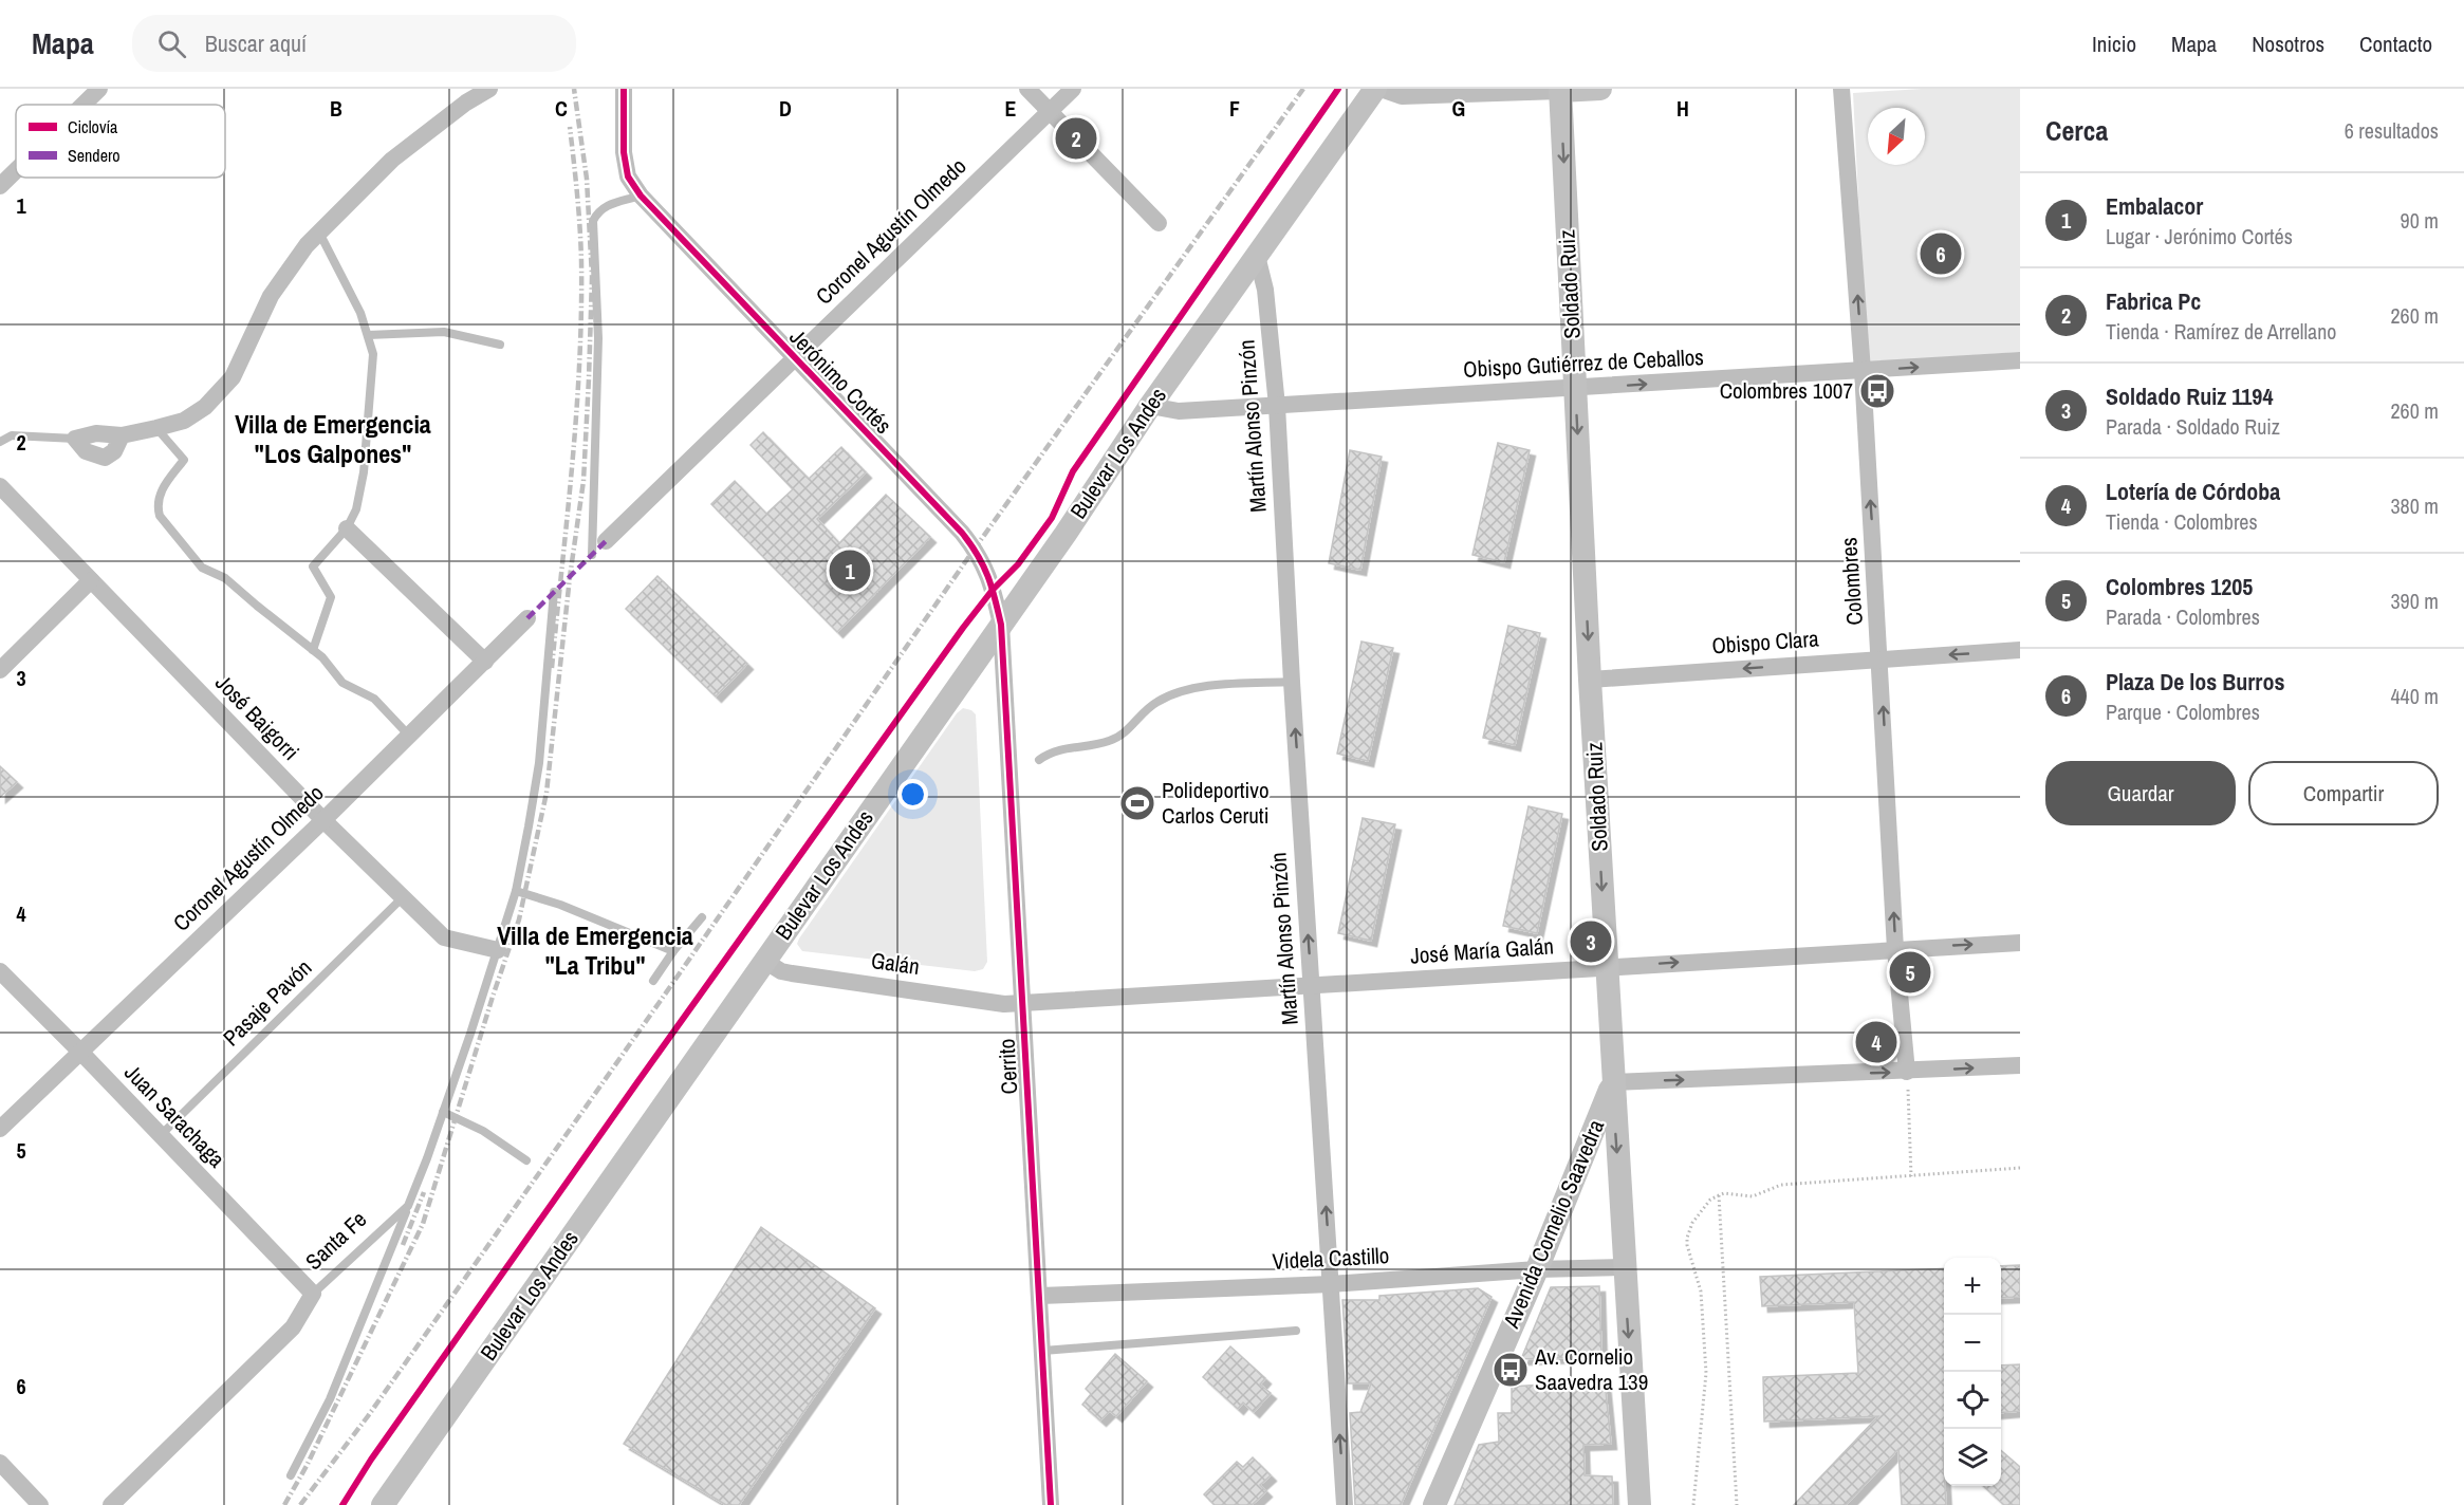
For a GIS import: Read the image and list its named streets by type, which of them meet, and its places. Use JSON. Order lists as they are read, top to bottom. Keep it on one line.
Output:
{"streets":{"main road":["Soldado Ruiz","Bulevar Los Andes","Avenida Cornelio Saavedra"],"street":["Coronel Agustín Olmedo","Obispo Gutiérrez de Ceballos","Jerónimo Cortés","Martín Alonso Pinzón","Colombres","Obispo Clara","José Baigorri","José María Galán","Galán","Cerrito","Juan Sarachaga","Santa Fe","Videla Castillo"],"lane":["Pasaje Pavón"]},"crossings":[["Coronel Agustín Olmedo","Jerónimo Cortés"],["Coronel Agustín Olmedo","José Baigorri"],["Coronel Agustín Olmedo","Juan Sarachaga"],["Soldado Ruiz","Obispo Gutiérrez de Ceballos"],["Soldado Ruiz","Obispo Clara"],["Soldado Ruiz","José María Galán"],["Soldado Ruiz","Avenida Cornelio Saavedra"],["Soldado Ruiz","Videla Castillo"],["Obispo Gutiérrez de Ceballos","Martín Alonso Pinzón"],["Obispo Gutiérrez de Ceballos","Bulevar Los Andes"],["Obispo Gutiérrez de Ceballos","Colombres"],["Jerónimo Cortés","Bulevar Los Andes"],["Jerónimo Cortés","Cerrito"],["Martín Alonso Pinzón","Bulevar Los Andes"],["Martín Alonso Pinzón","José María Galán"],["Martín Alonso Pinzón","Videla Castillo"],["Bulevar Los Andes","Galán"],["Bulevar Los Andes","Cerrito"],["Colombres","Obispo Clara"],["Colombres","José María Galán"],["José Baigorri","Pasaje Pavón"],["José Baigorri","Santa Fe"],["José María Galán","Galán"],["José María Galán","Cerrito"],["Galán","Cerrito"],["Pasaje Pavón","Juan Sarachaga"],["Cerrito","Videla Castillo"],["Juan Sarachaga","Santa Fe"],["Avenida Cornelio Saavedra","Videla Castillo"]],"one_way":["Soldado Ruiz","Obispo Gutiérrez de Ceballos","Martín Alonso Pinzón","Colombres","Obispo Clara"],"districts":["Villa de Emergencia \"Los Galpones\"","Villa de Emergencia \"La Tribu\""],"places":{"bus stop":["Colombres 1007","Av. Cornelio Saavedra 139"],"sports":["Polideportivo Carlos Ceruti"]},"legend":["Ciclovía","Sendero"],"north":"bottom left","page":{"header":"Mapa","search":"Buscar aquí","nav":["Inicio","Mapa","Nosotros","Contacto"],"heading":["Cerca","6 resultados"],"pins":["2","6","1","3","5","4"],"list":[{"mark":"1","name":"Embalacor","note":"Lugar · Jerónimo Cortés","value":"90 m"},{"mark":"2","name":"Fabrica Pc","note":"Tienda · Ramírez de Arrellano","value":"260 m"},{"mark":"3","name":"Soldado Ruiz 1194","note":"Parada · Soldado Ruiz","value":"260 m"},{"mark":"4","name":"Lotería de Córdoba","note":"Tienda · Colombres","value":"380 m"},{"mark":"5","name":"Colombres 1205","note":"Parada · Colombres","value":"390 m"},{"mark":"6","name":"Plaza De los Burros","note":"Parque · Colombres","value":"440 m"}],"buttons":["Guardar","Compartir"],"map_buttons":["+","−"]},"grid":{"columns":["B","C","D","E","F","G","H"],"rows":["1","2","3","4","5","6"]}}
